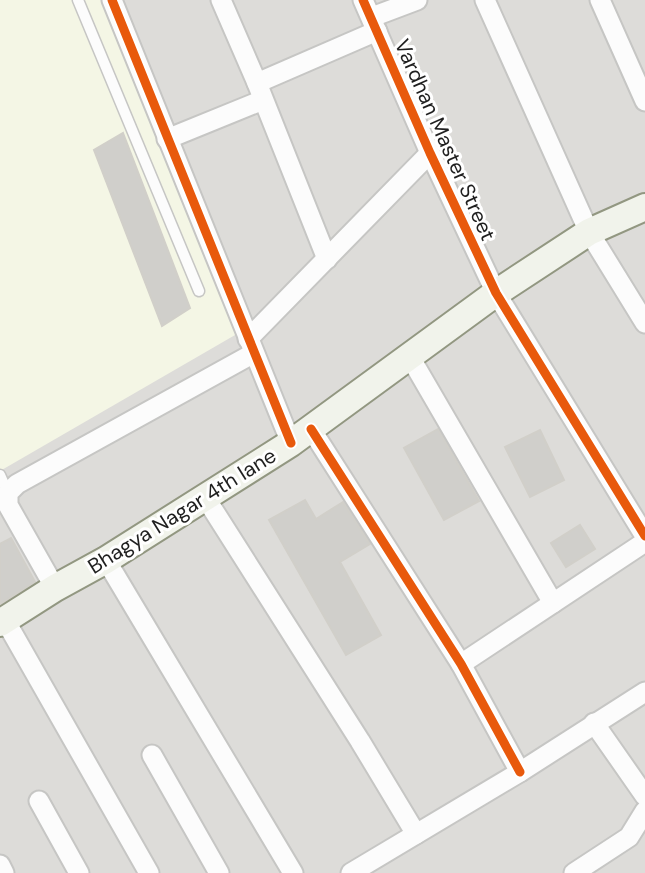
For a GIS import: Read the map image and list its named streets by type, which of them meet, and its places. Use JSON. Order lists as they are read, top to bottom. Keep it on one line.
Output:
{"streets":{"main road":["Bhagya Nagar 4th lane"],"street":["Vardhan Master Street"]},"crossings":[["Vardhan Master Street","Bhagya Nagar 4th lane"]]}
